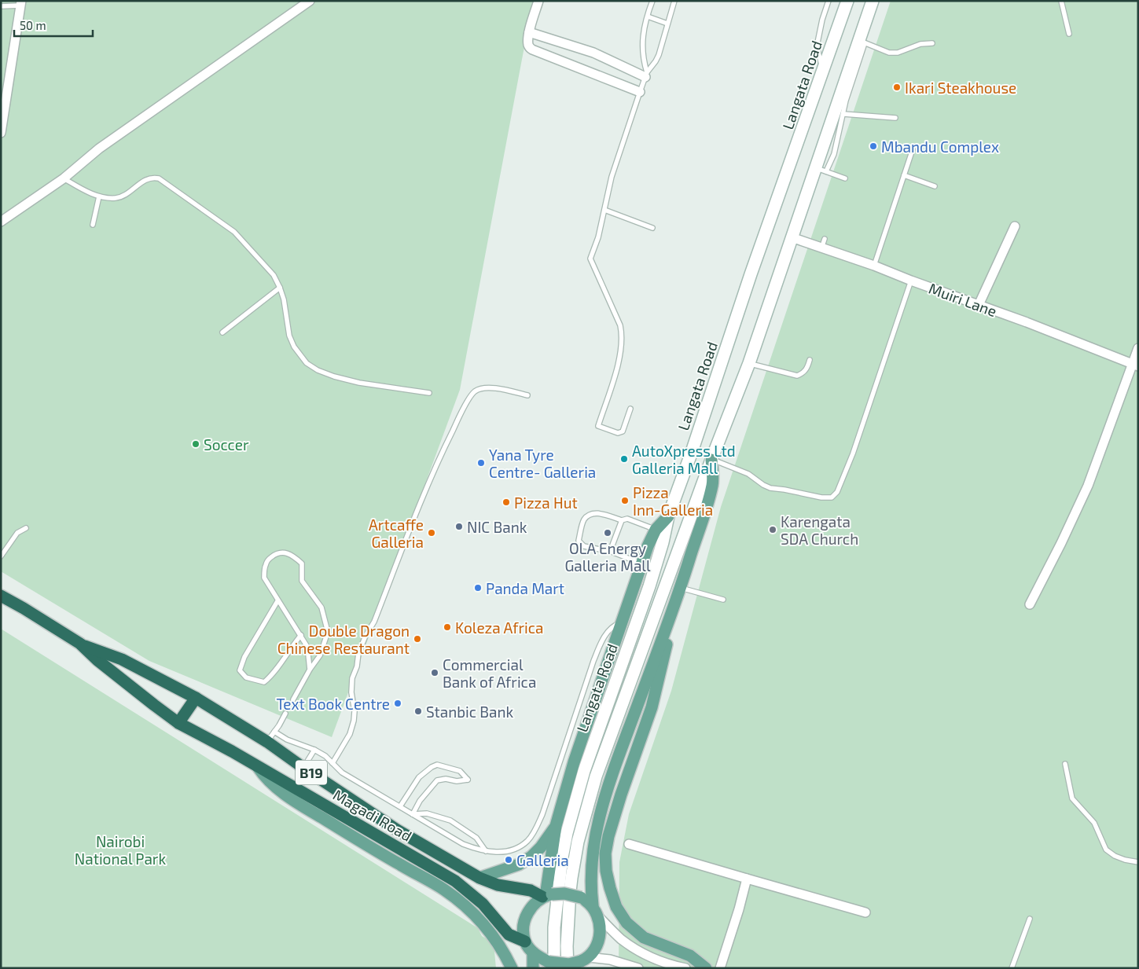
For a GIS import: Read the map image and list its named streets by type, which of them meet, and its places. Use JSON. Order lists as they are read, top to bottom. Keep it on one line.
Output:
{"streets":{"highway":["B19","Magadi Road"],"main road":["Langata Road"],"street":["Muiri Lane"]},"crossings":[["Langata Road","Muiri Lane"]],"parks":["Nairobi National Park"],"places":["Ikari Steakhouse","Mbandu Complex","Soccer","AutoXpress Ltd Galleria Mall","Yana Tyre Centre- Galleria","Pizza Inn-Galleria","Pizza Hut","NIC Bank","Karengata SDA Church","Artcaffe Galleria","OLA Energy Galleria Mall","Panda Mart","Koleza Africa","Double Dragon Chinese Restaurant","Commercial Bank of Africa","Text Book Centre","Stanbic Bank","Galleria"],"scale_bar":"50 m"}
